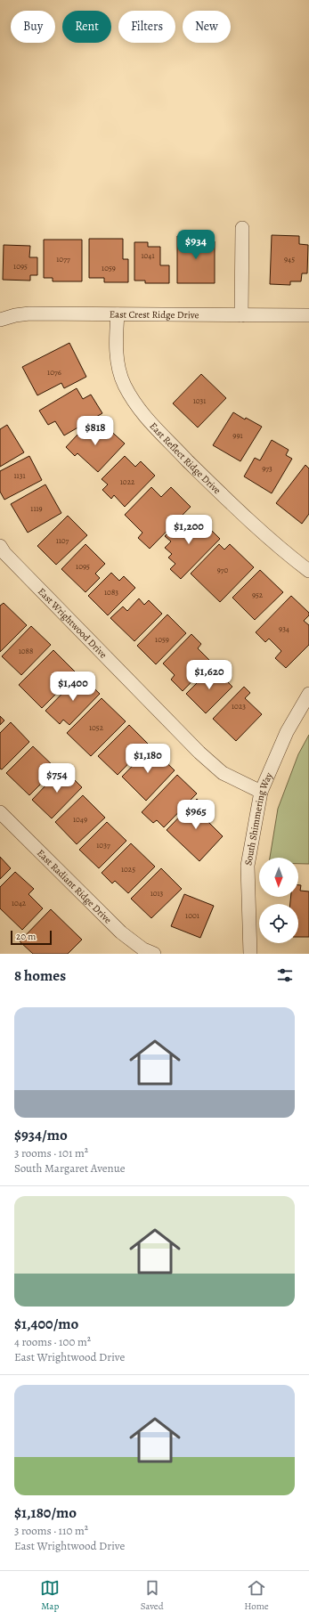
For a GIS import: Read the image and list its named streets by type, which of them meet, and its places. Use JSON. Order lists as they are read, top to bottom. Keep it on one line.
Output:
{"streets":{"street":["East Crest Ridge Drive","East Reflect Ridge Drive","East Wrightwood Drive","South Shimmering Way","East Radiant Ridge Drive"]},"crossings":[["East Crest Ridge Drive","East Reflect Ridge Drive"],["East Wrightwood Drive","South Shimmering Way"]],"house_numbers":["1041","1077","945","1095","1059","1076","1031","991","973","1131","1022","1119","1107","1095","970","1083","952","934","1059","1088","1023","1052","1049","1037","1025","1013","1042","1001"],"scale_bar":"20 m","north":"bottom","page":{"chip":["Buy","Rent","Filters","New"],"price":["$934","$818","$1,200","$1,620","$1,400","$1,180","$754","$965"],"scale":"20 m","heading":"8 homes","list":[{"name":"$934/mo","note":"3 rooms · 101 m² · South Margaret Avenue"},{"name":"$1,400/mo","note":"4 rooms · 100 m² · East Wrightwood Drive"},{"name":"$1,180/mo","note":"3 rooms · 110 m² · East Wrightwood Drive"}],"tabs":["Map","Saved","Home"]}}
